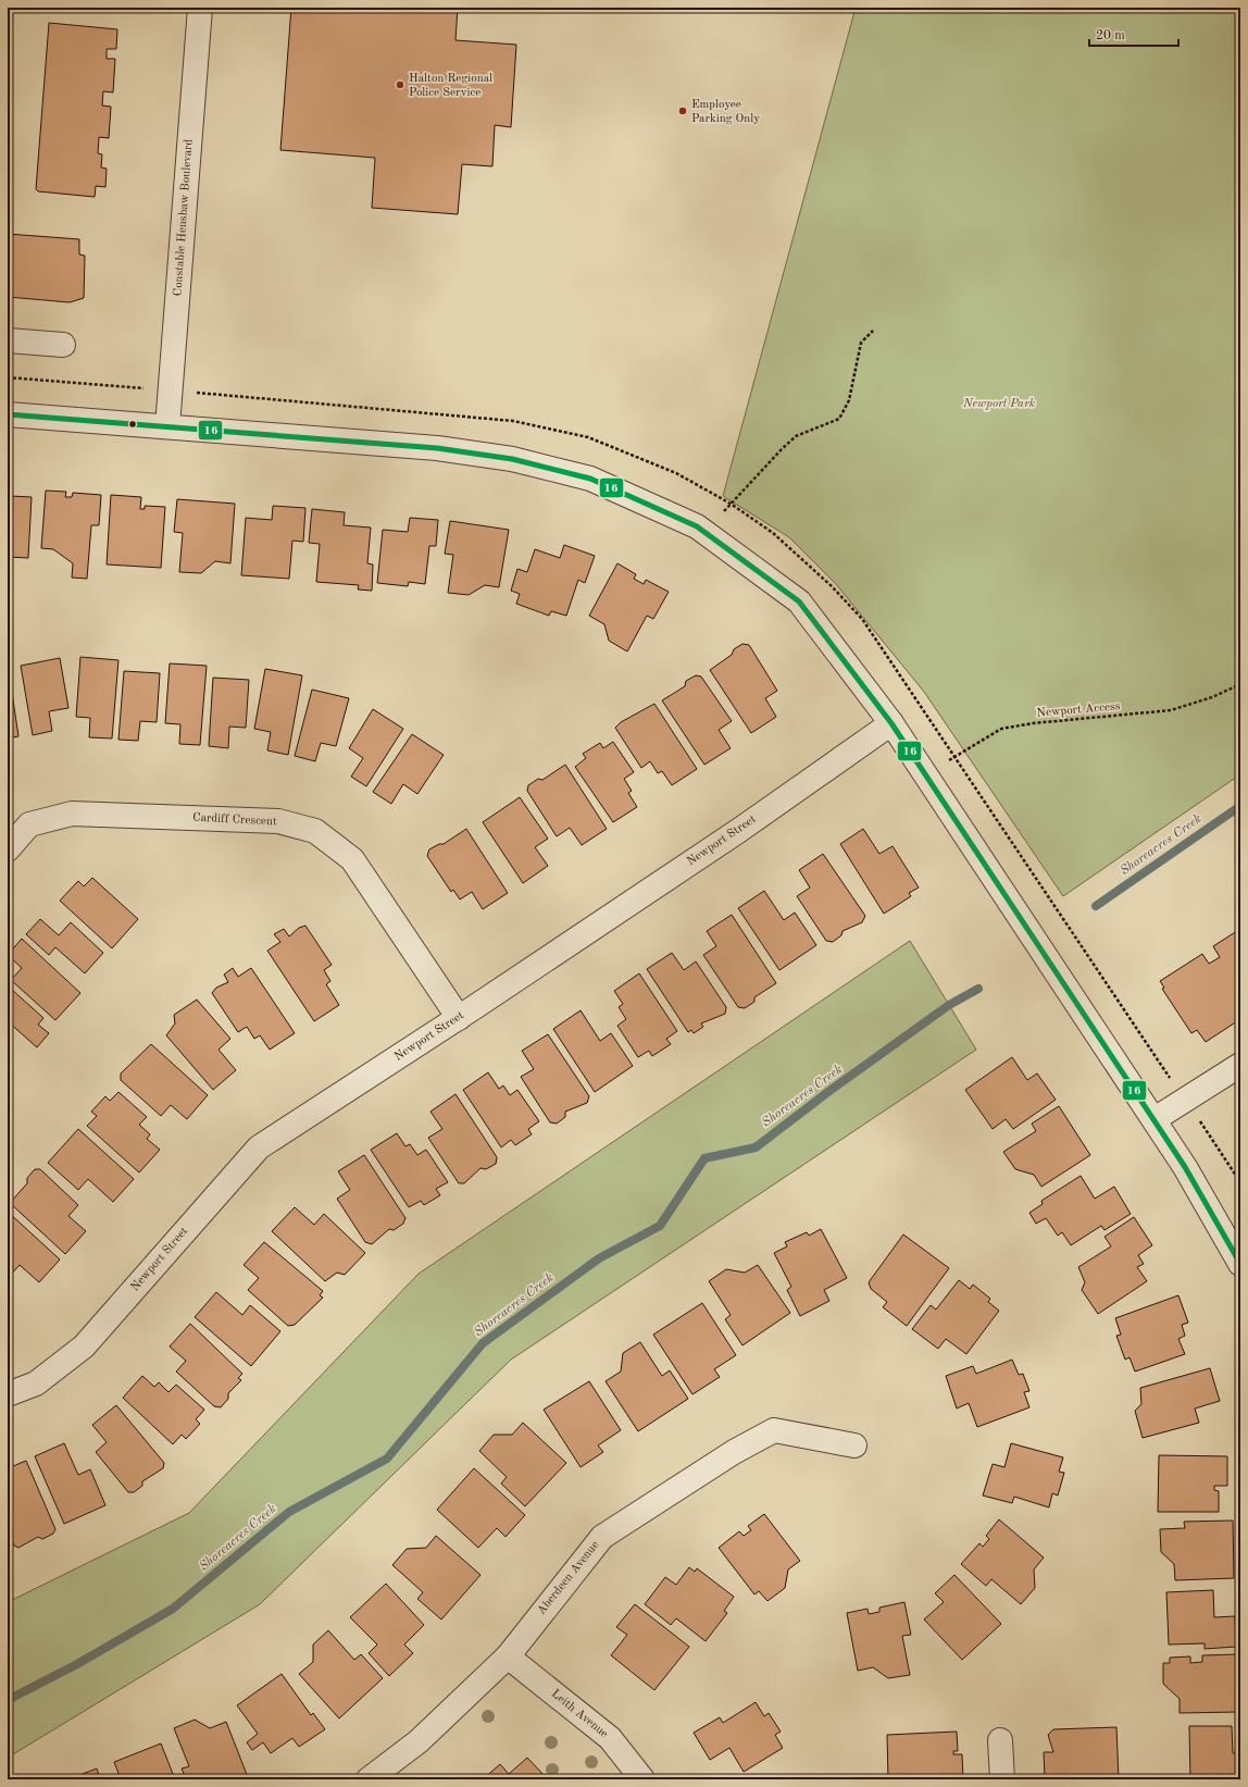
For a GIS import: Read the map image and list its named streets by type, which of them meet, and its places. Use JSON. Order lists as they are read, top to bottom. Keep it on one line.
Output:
{"streets":{"street":["Constable Henshaw Boulevard","Cardiff Crescent","Newport Street","Aberdeen Avenue","Leith Avenue"],"path":["Newport Access"]},"crossings":[["Cardiff Crescent","Newport Street"],["Aberdeen Avenue","Leith Avenue"]],"water":["Shoreacres Creek"],"parks":["Newport Park"],"places":["Halton Regional Police Service","Employee Parking Only"],"lines":["transit line 16"],"scale_bar":"20 m"}
